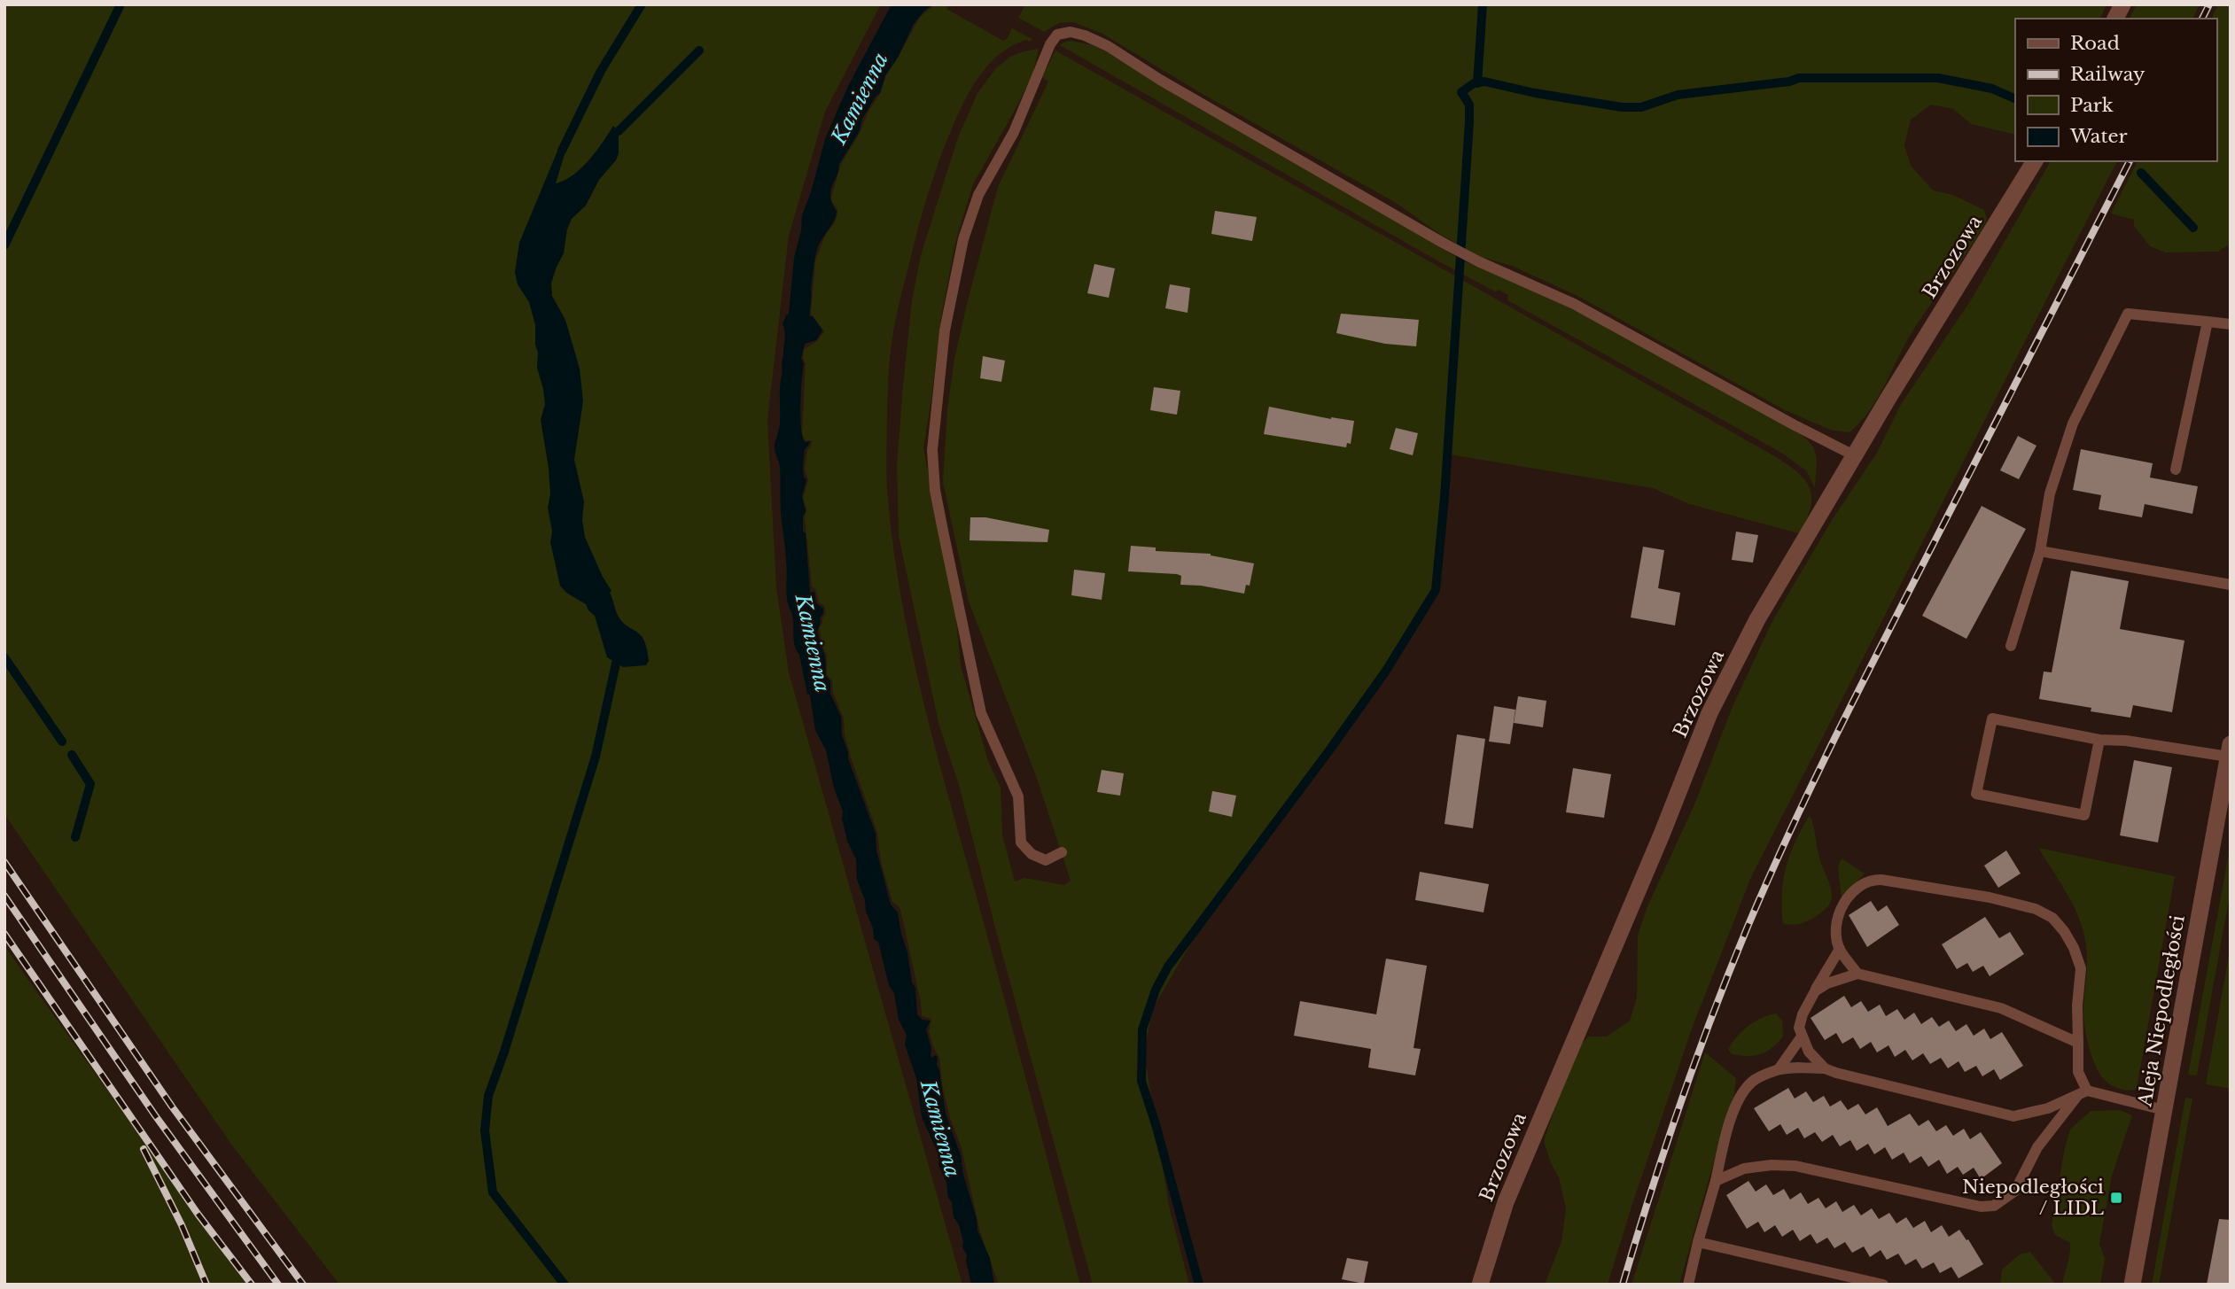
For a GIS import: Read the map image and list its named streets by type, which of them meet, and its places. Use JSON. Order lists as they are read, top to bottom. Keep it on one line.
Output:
{"streets":{"street":["Brzozowa","Aleja Niepodległości"]},"water":["Kamienna"],"places":{"transit":["Niepodległości / LIDL"]},"legend":["Road","Railway","Park","Water"]}
